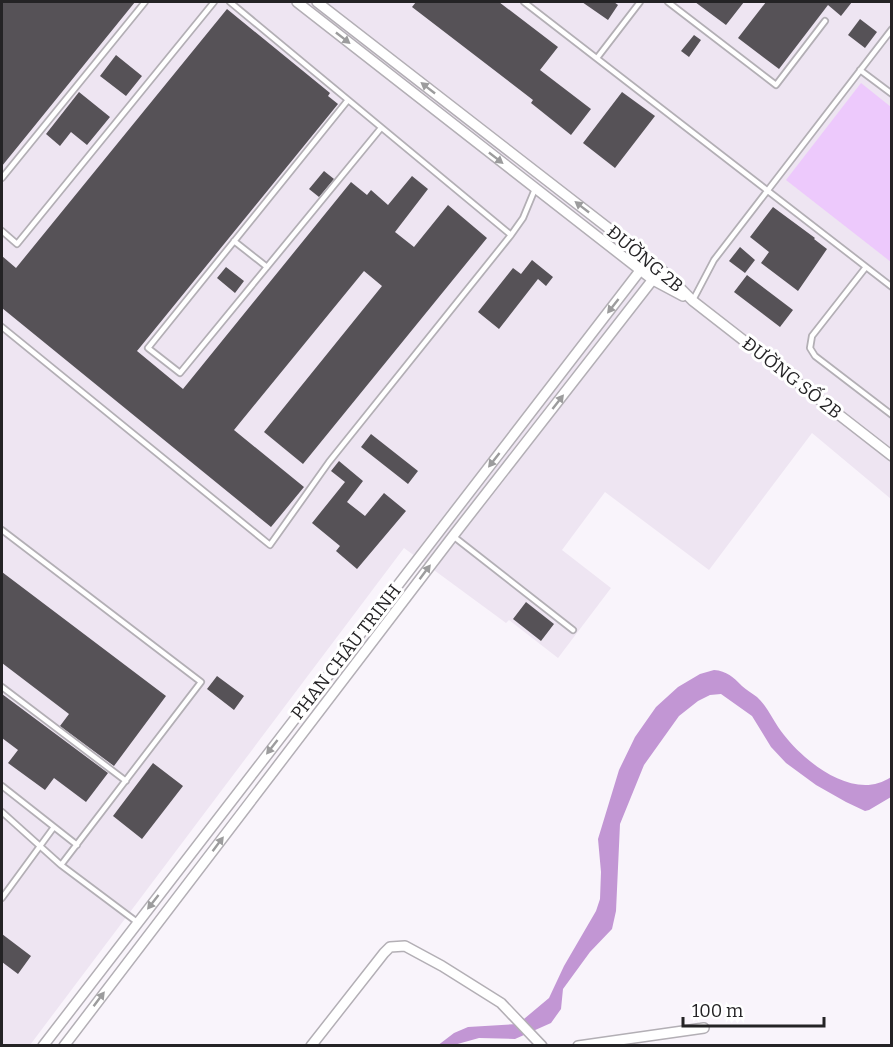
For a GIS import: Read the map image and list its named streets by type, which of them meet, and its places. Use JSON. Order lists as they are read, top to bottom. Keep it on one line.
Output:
{"streets":{"street":["ĐƯỜNG 2B","ĐƯỜNG SỐ 2B","PHAN CHÂU TRINH"]},"crossings":[["ĐƯỜNG 2B","ĐƯỜNG SỐ 2B"],["ĐƯỜNG 2B","PHAN CHÂU TRINH"]],"scale_bar":"100 m"}
